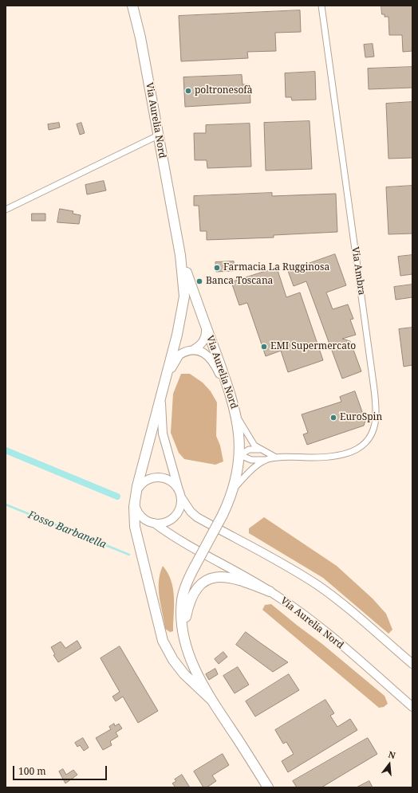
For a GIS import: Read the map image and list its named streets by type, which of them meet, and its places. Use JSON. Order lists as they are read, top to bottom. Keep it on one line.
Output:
{"streets":{"main road":["Via Aurelia Nord"],"street":["Via Ambra"]},"water":["Fosso Barbanella"],"places":["poltronesofà","Farmacia La Rugginosa","Banca Toscana","EMI Supermercato","EuroSpin"],"scale_bar":"100 m","north":"top"}
